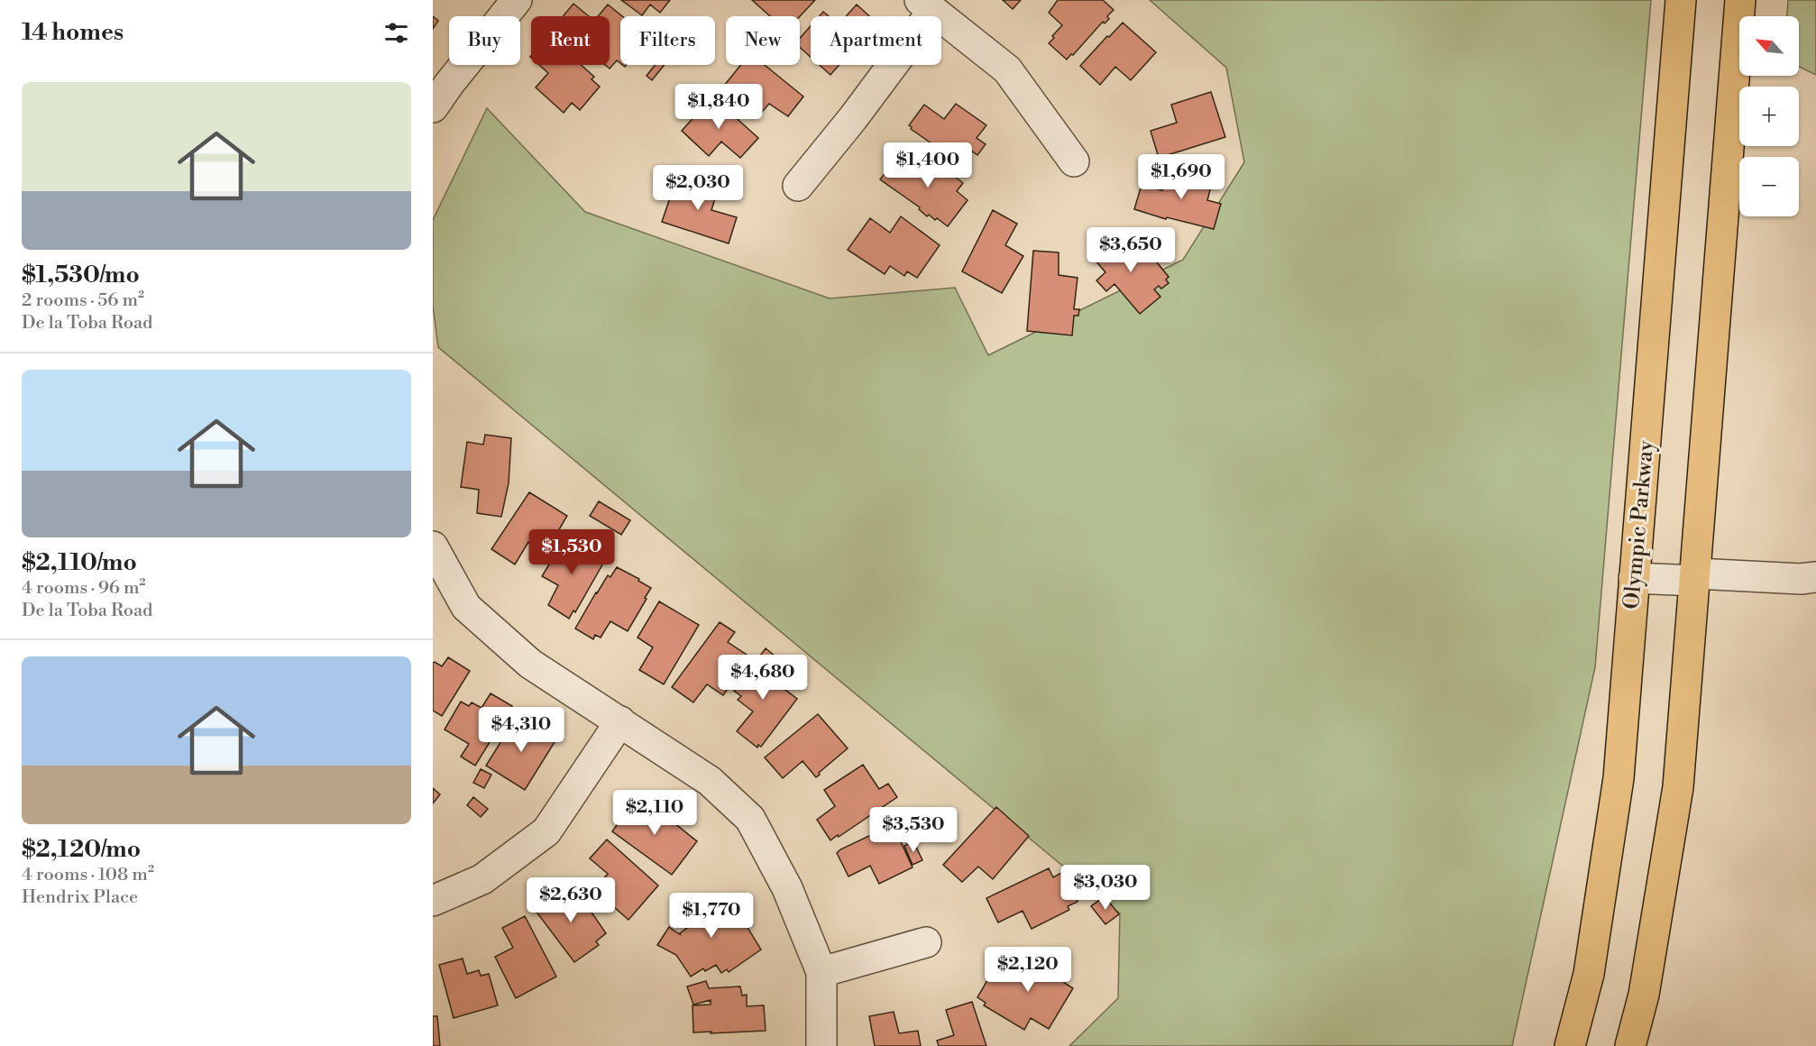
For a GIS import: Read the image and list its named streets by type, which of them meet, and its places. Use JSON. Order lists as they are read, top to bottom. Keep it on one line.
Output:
{"streets":{"main road":["Olympic Parkway"]},"north":"top left","page":{"heading":"14 homes","map_buttons":["+","−"],"chip":["Buy","Rent","Filters","New","Apartment"],"list":[{"name":"$1,530/mo","note":"2 rooms · 56 m² · De la Toba Road"},{"name":"$2,110/mo","note":"4 rooms · 96 m² · De la Toba Road"},{"name":"$2,120/mo","note":"4 rooms · 108 m² · Hendrix Place"}],"price":["$1,840","$1,400","$1,690","$2,030","$3,650","$1,530","$4,680","$4,310","$2,110","$3,530","$3,030","$2,630","$1,770","$2,120"]}}
